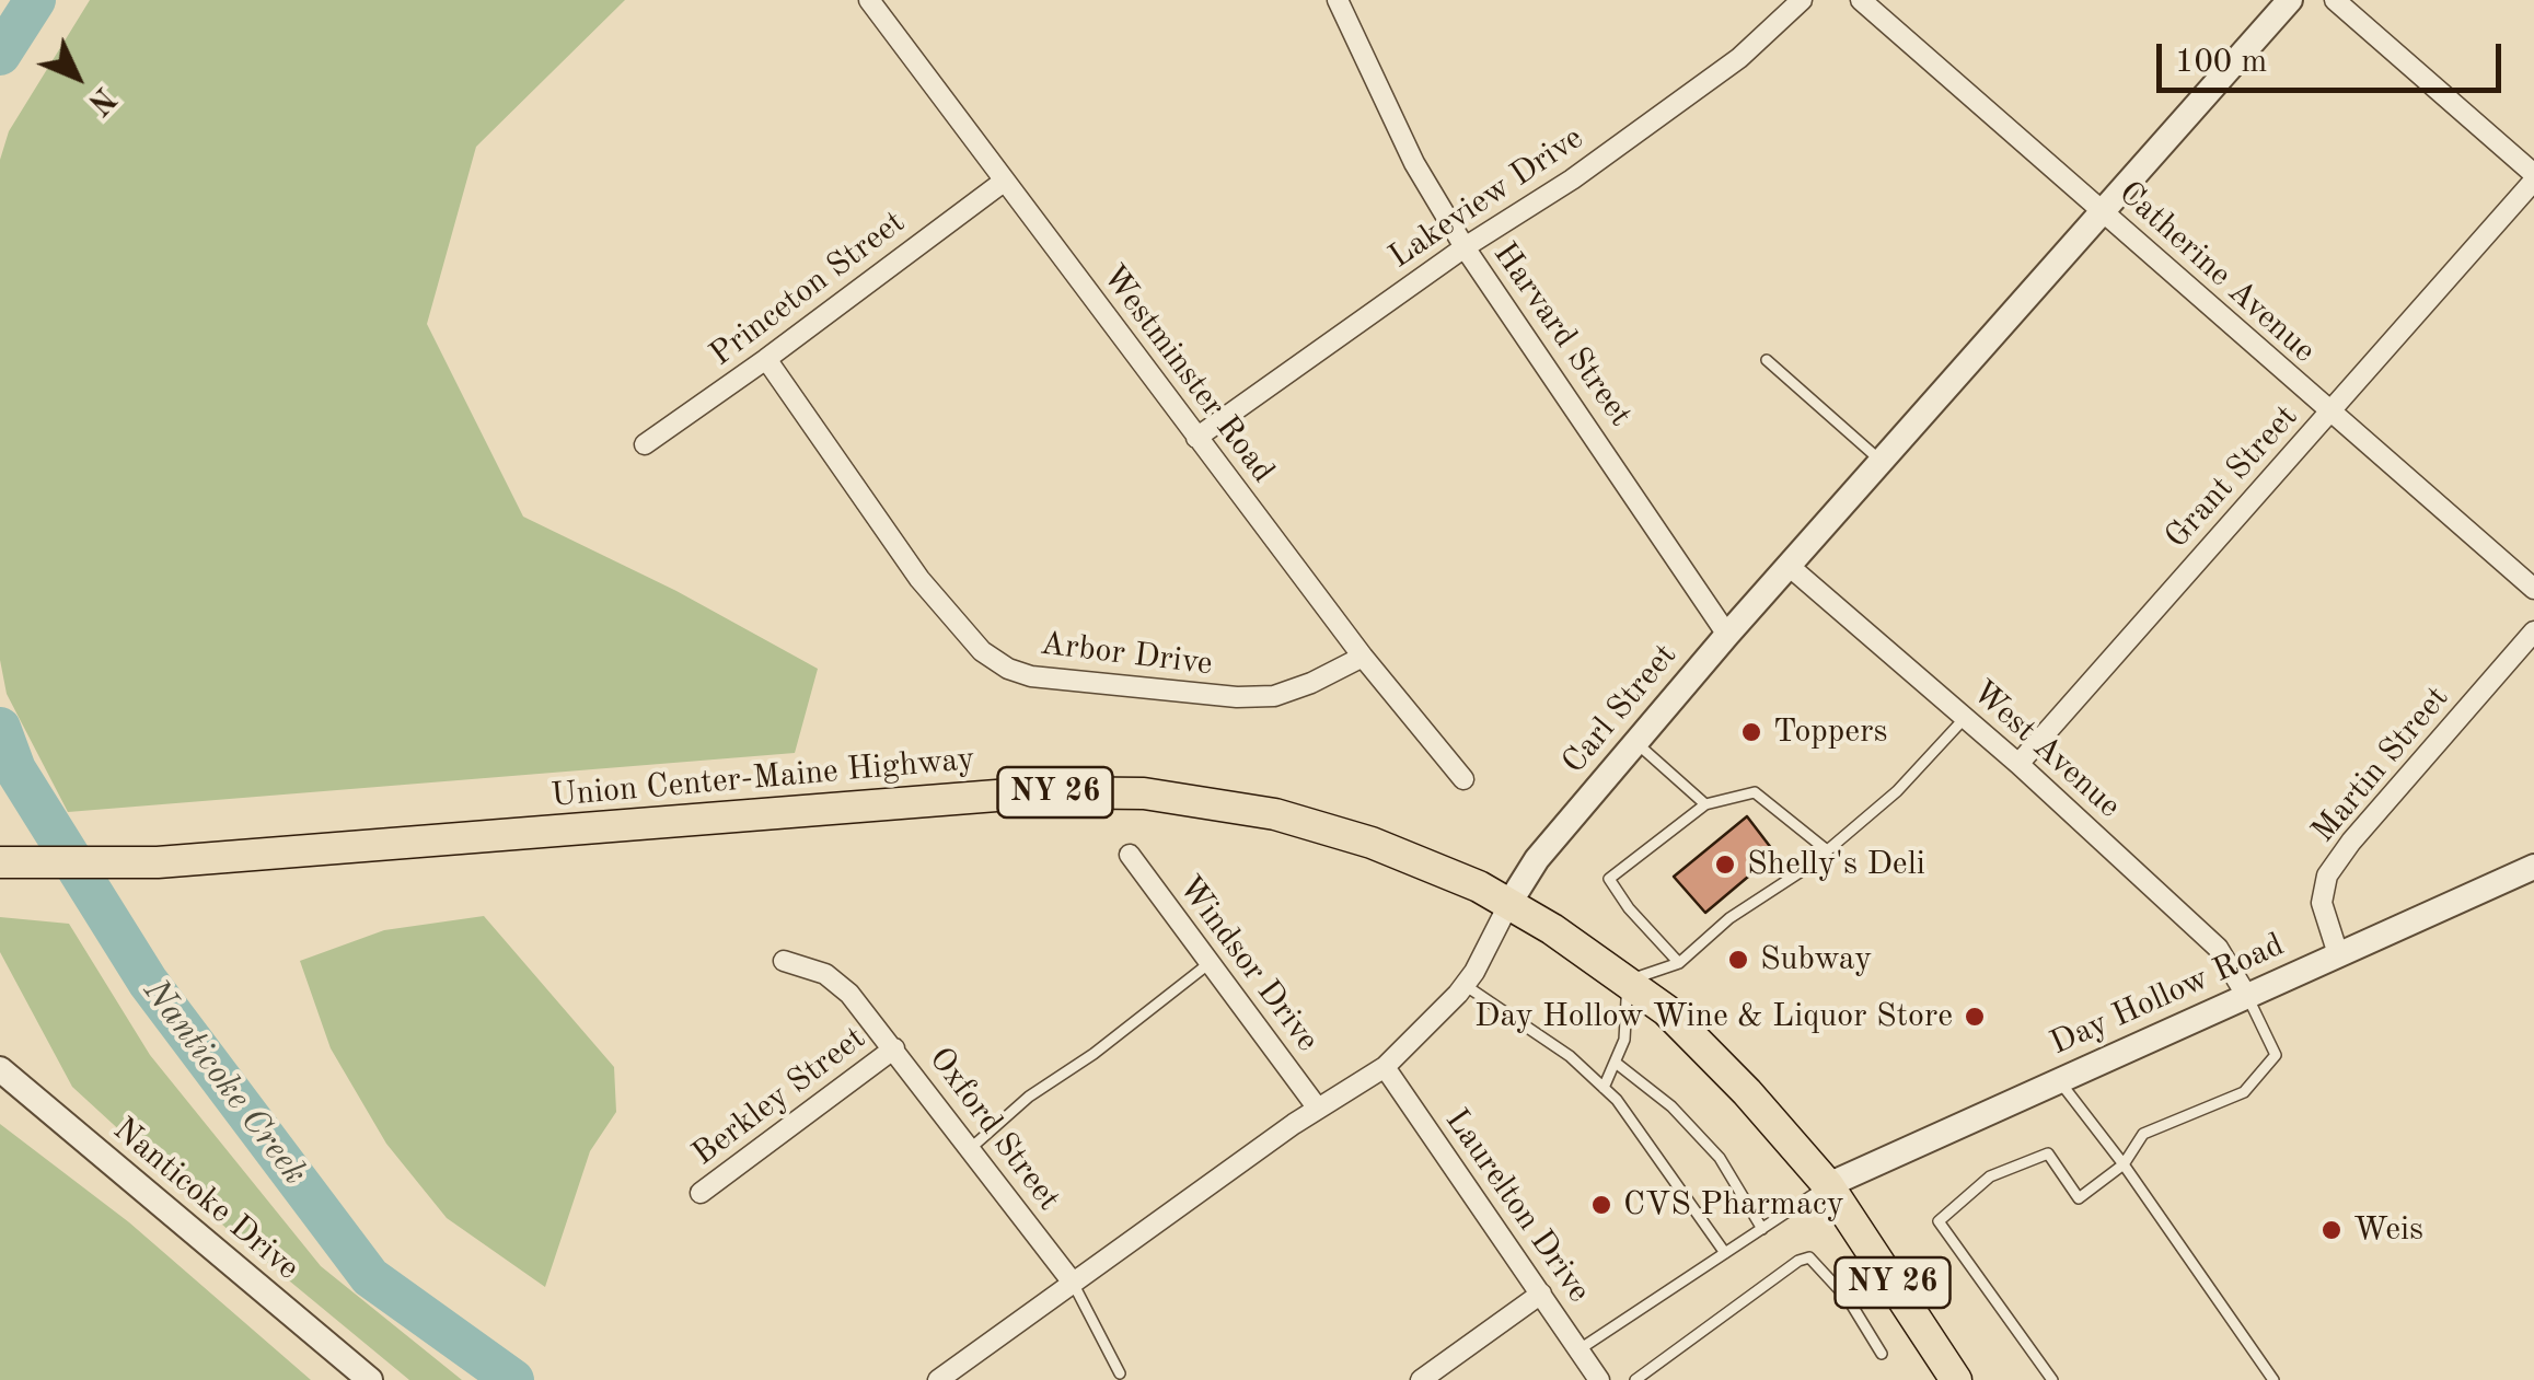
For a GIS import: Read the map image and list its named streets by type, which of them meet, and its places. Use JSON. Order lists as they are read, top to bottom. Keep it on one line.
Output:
{"streets":{"main road":["Union Center-Maine Highway","NY 26"],"street":["Lakeview Drive","Catherine Avenue","Princeton Street","Harvard Street","Westminster Road","Grant Street","Arbor Drive","Carl Street","West Avenue","Martin Street","Windsor Drive","Day Hollow Road","Berkley Street","Oxford Street","Nanticoke Drive","Laurelton Drive"]},"crossings":[["Lakeview Drive","Harvard Street"],["Lakeview Drive","Westminster Road"],["Catherine Avenue","Grant Street"],["Catherine Avenue","Carl Street"],["Princeton Street","Westminster Road"],["Princeton Street","Arbor Drive"],["Harvard Street","Carl Street"],["Westminster Road","Arbor Drive"],["Grant Street","West Avenue"],["Carl Street","West Avenue"],["Carl Street","Union Center-Maine Highway"],["Carl Street","Windsor Drive"],["Carl Street","Oxford Street"],["Carl Street","Laurelton Drive"],["West Avenue","Day Hollow Road"],["Martin Street","Day Hollow Road"],["Union Center-Maine Highway","Day Hollow Road"],["Berkley Street","Oxford Street"]],"water":["Nanticoke Creek"],"places":["Toppers","Shelly's Deli","Subway","Day Hollow Wine & Liquor Store","CVS Pharmacy","Weis"],"scale_bar":"100 m","north":"bottom right"}
